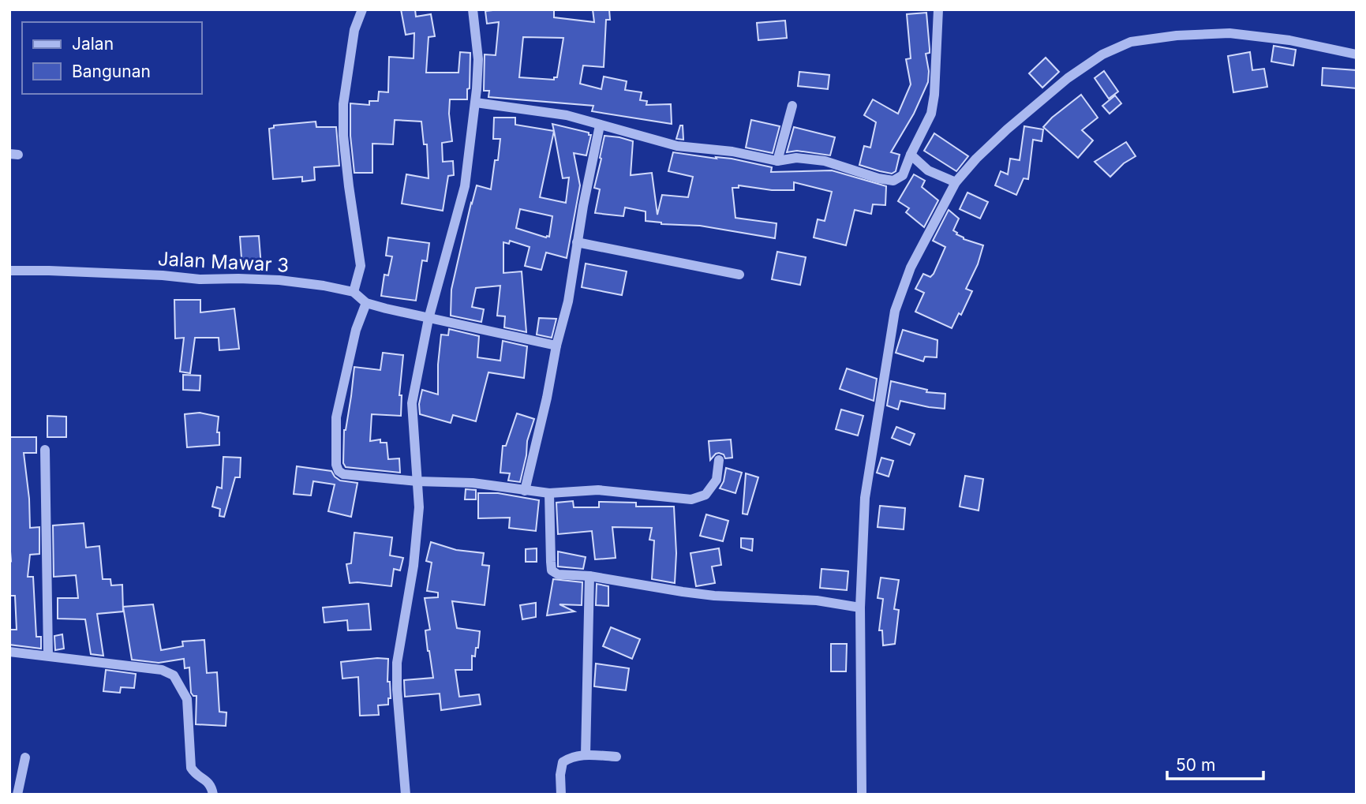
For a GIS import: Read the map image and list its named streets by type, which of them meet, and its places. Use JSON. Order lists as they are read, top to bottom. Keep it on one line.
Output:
{"streets":{"street":["Jalan Mawar 3"]},"legend":["Jalan","Bangunan"],"scale_bar":"50 m"}
